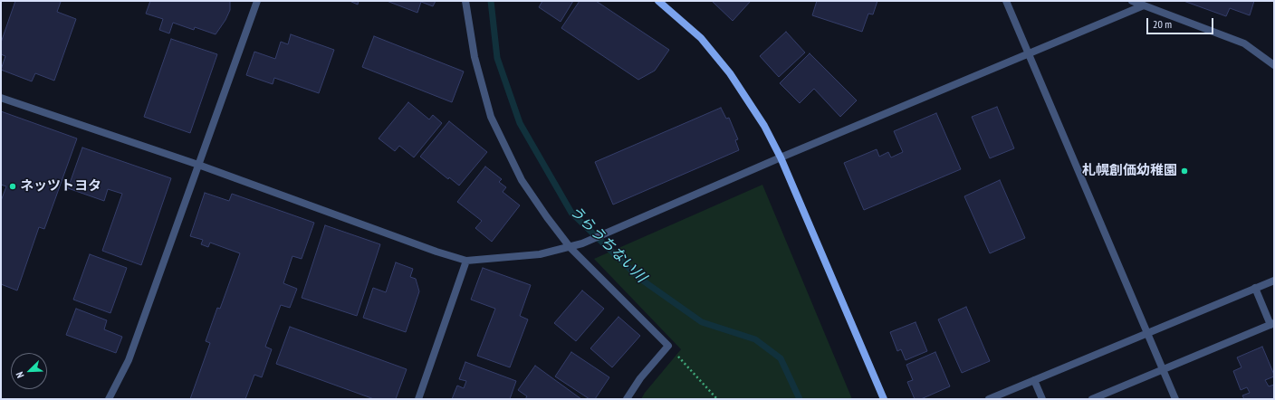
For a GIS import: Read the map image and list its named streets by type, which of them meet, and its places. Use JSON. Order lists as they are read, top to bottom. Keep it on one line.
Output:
{"water":["うらうちない川"],"places":["札幌創価幼稚園","ネッツトヨタ"],"scale_bar":"20 m","north":"bottom left"}
